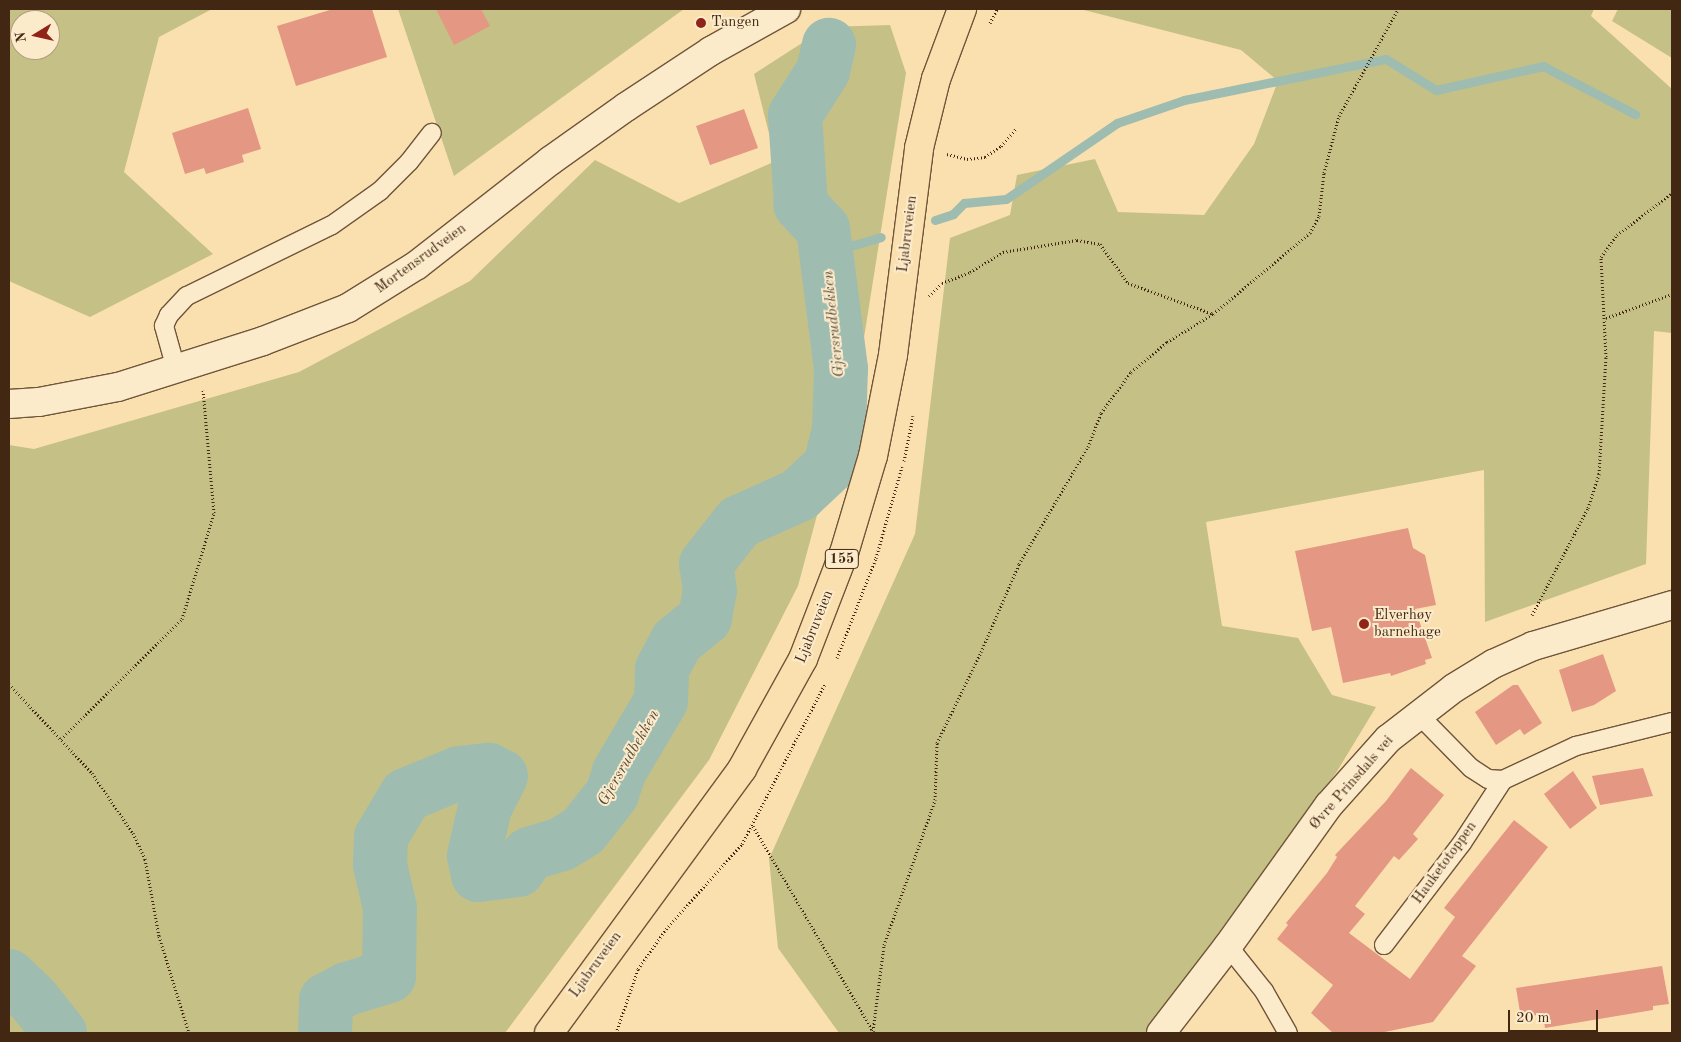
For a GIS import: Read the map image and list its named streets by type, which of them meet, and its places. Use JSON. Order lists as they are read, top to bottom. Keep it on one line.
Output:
{"streets":{"main road":["Ljabruveien","155"],"street":["Mortensrudveien","Øvre Prinsdals vei"],"lane":["Hauketotoppen"]},"water":["Gjersrudbekken"],"places":["Tangen","Elverhøy barnehage"],"scale_bar":"20 m","north":"left"}
